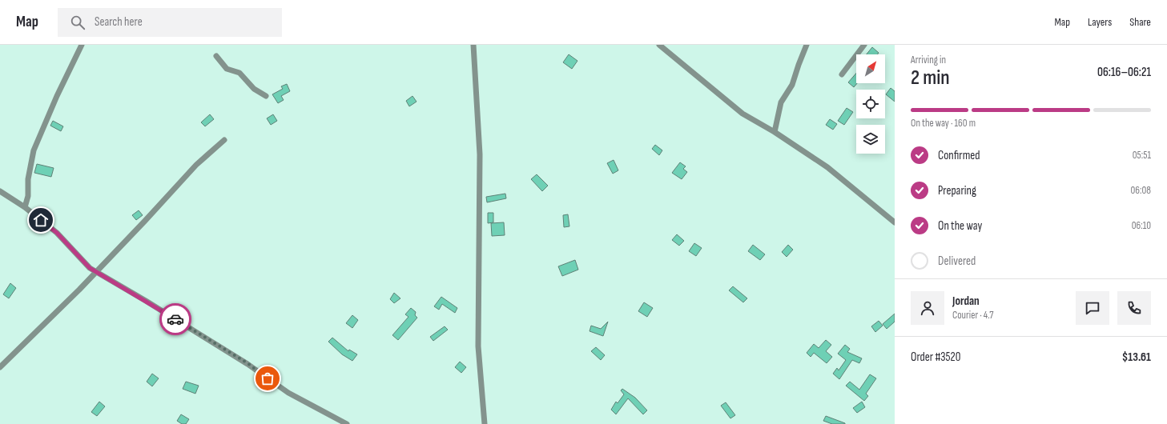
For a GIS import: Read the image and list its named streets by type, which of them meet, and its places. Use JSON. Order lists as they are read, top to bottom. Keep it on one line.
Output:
{"north":"top right","page":{"header":"Map","search":"Search here","nav":["Map","Layers","Share"],"heading":["2 min","Arriving in","06:16–06:21"],"panel":["Jordan","Courier · 4.7","Order #3520","$13.61"],"bar":"On the way · 160 m","list":[["Confirmed","05:51"],["Preparing","06:08"],["On the way","06:10"],"Delivered"]}}
